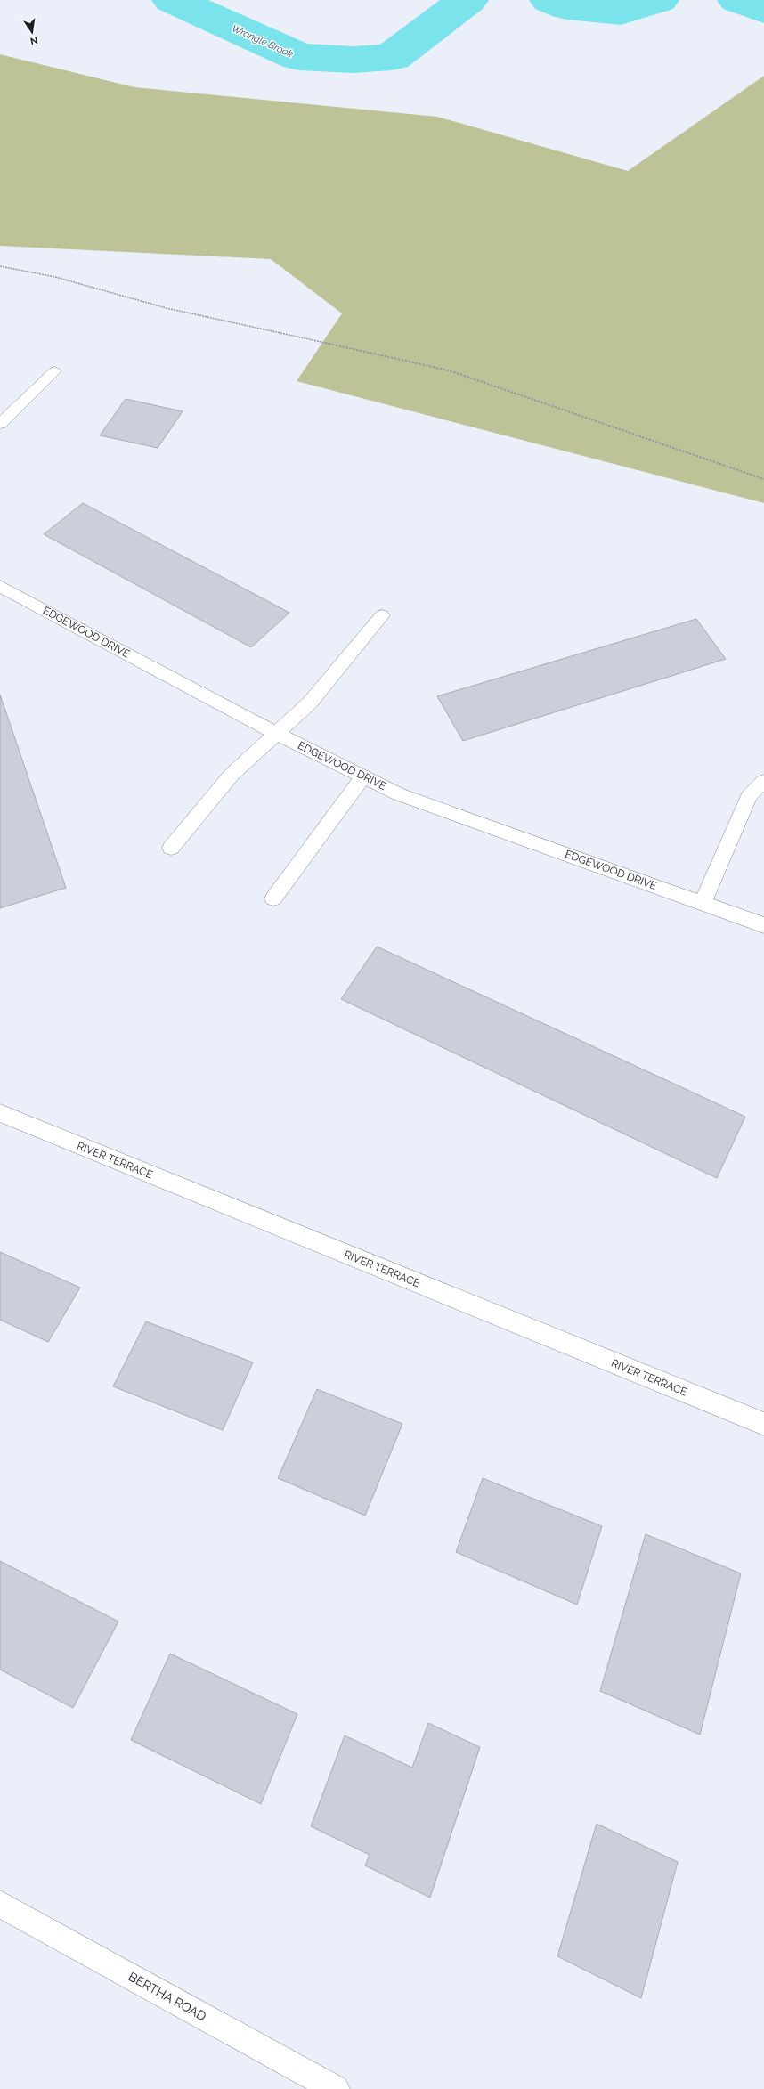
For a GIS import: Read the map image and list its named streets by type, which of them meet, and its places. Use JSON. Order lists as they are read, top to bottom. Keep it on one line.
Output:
{"streets":{"street":["EDGEWOOD DRIVE","RIVER TERRACE","BERTHA ROAD"]},"water":["Wrangle Brook"],"north":"bottom"}
